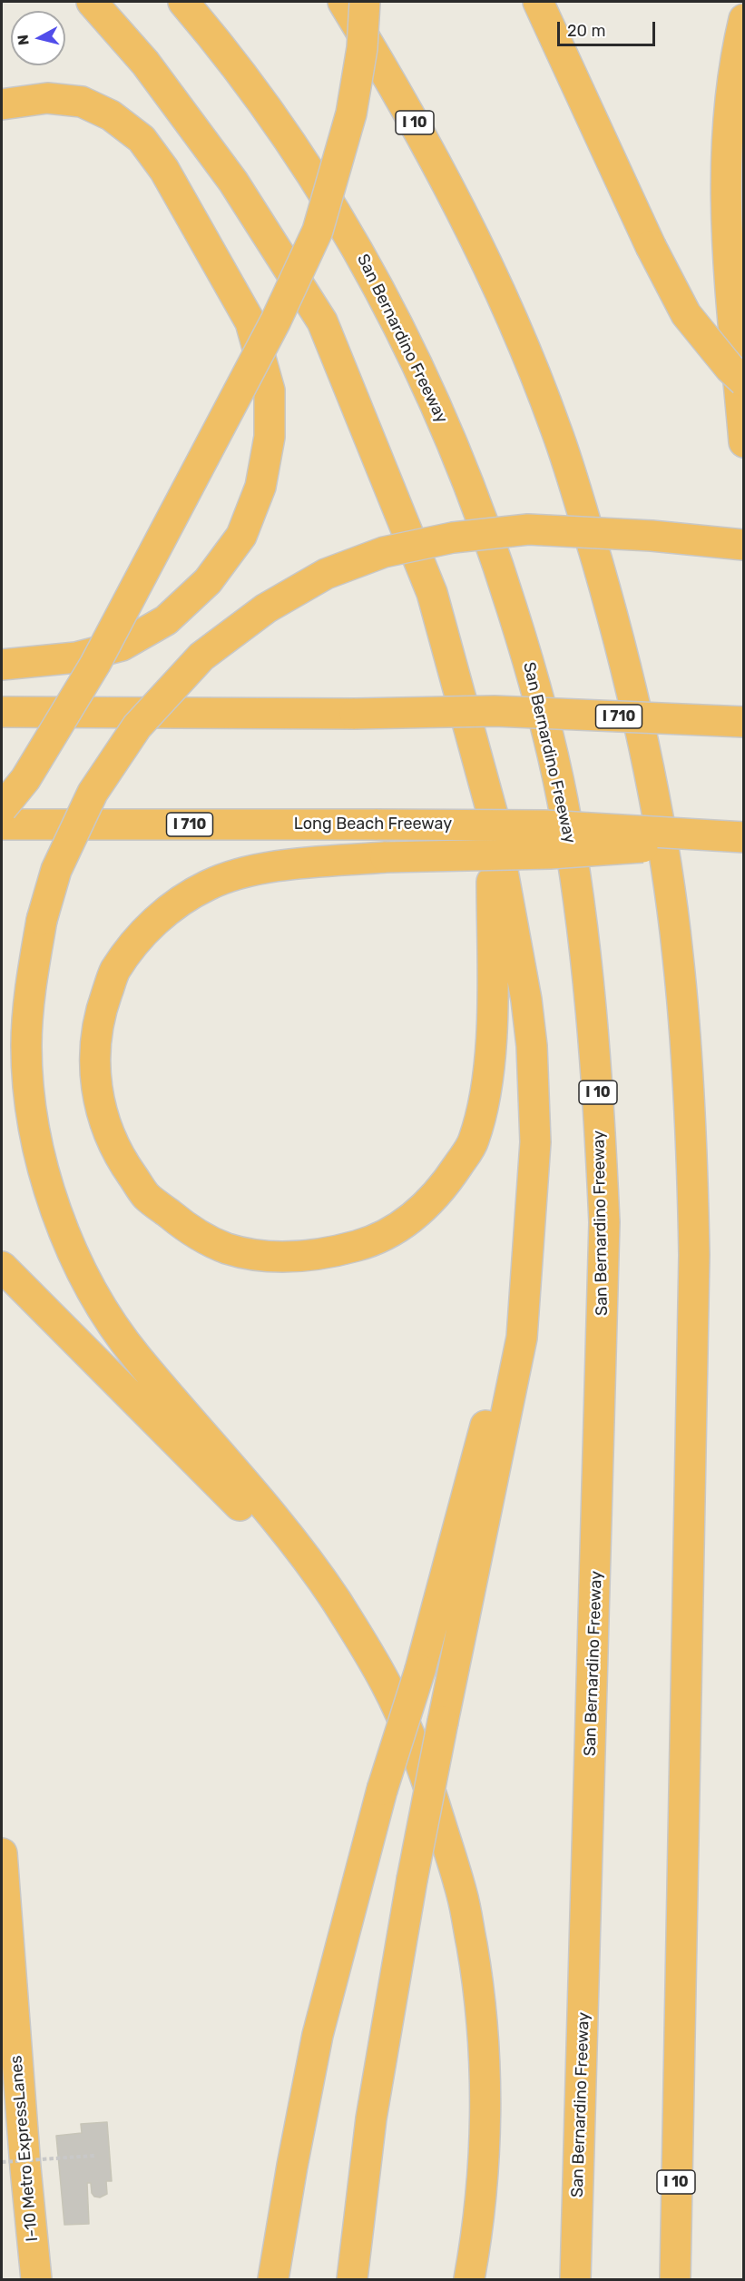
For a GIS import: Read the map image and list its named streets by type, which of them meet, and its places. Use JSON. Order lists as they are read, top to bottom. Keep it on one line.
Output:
{"streets":{"highway":["I 10","San Bernardino Freeway","I 710","Long Beach Freeway","I-10 Metro ExpressLanes"]},"scale_bar":"20 m","north":"left"}
